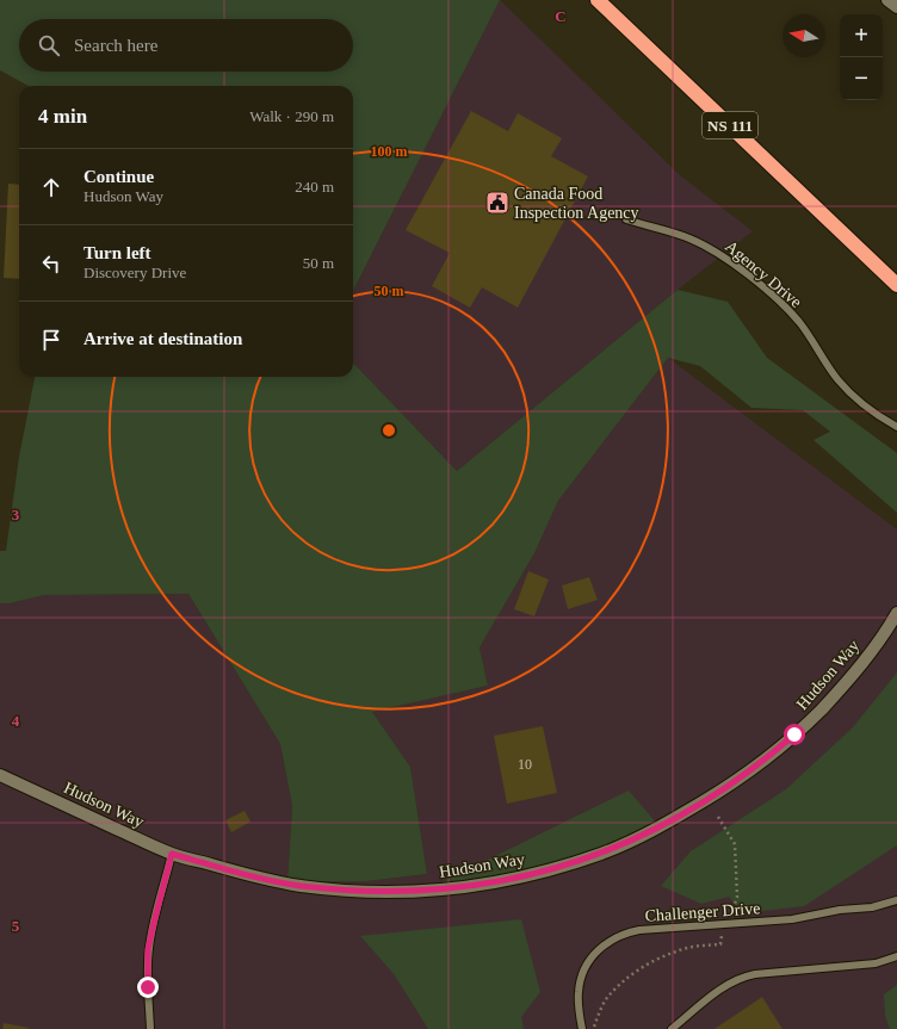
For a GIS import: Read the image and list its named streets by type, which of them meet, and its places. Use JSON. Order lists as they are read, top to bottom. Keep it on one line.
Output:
{"streets":{"highway":["NS 111"],"street":["Hudson Way"],"lane":["Agency Drive","Challenger Drive"]},"places":{"public building":["Canada Food Inspection Agency"]},"house_numbers":["10"],"north":"left","page":{"map_buttons":["+","−"],"search":"Search here","heading":["4 min","Walk · 290 m"],"list":[["Continue","Hudson Way","240 m"],["Turn left","Discovery Drive","50 m"],"Arrive at destination"]},"grid":{"columns":["C"],"rows":["3","4","5"]},"rings":["100 m","50 m"]}
